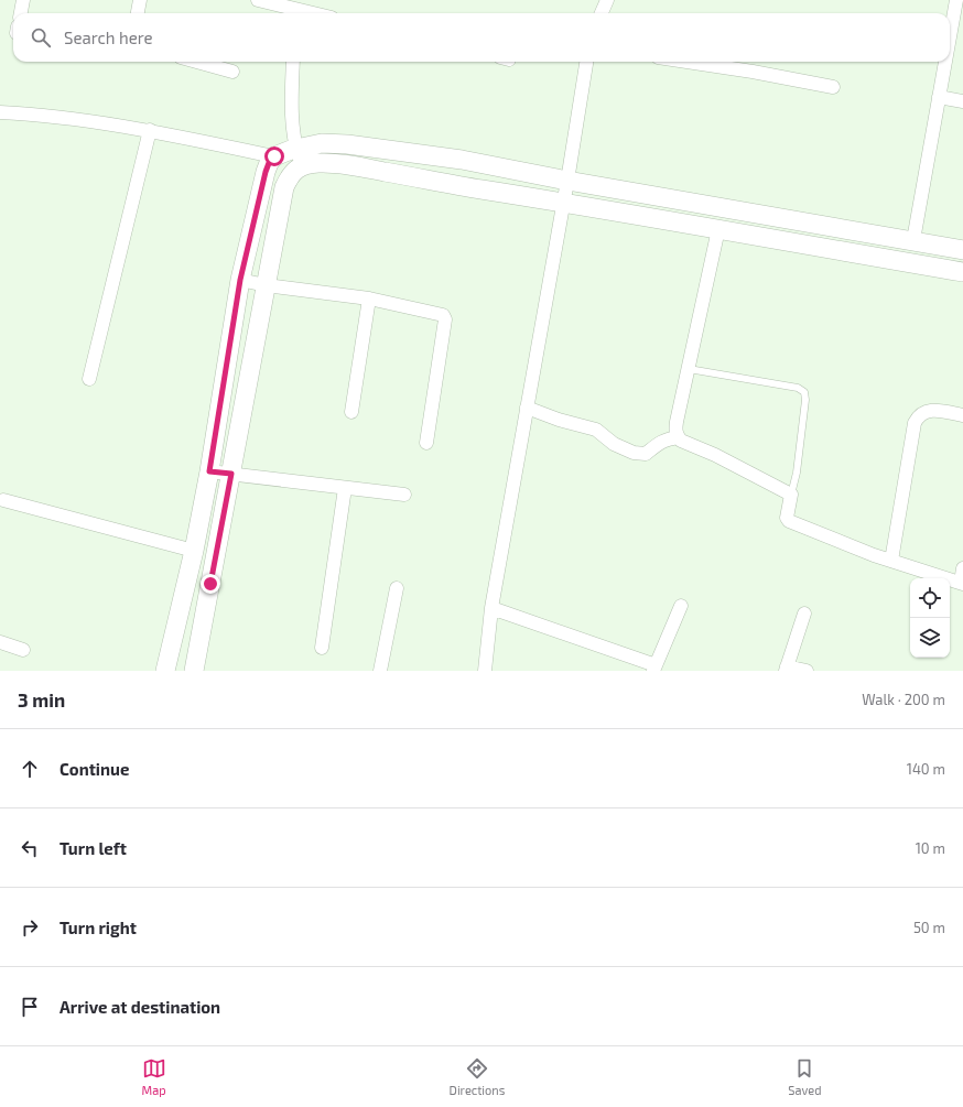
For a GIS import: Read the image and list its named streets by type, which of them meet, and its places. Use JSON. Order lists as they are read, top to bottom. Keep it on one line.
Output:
{"page":{"search":"Search here","heading":["3 min","Walk · 200 m"],"list":[["Continue","140 m"],["Turn left","10 m"],["Turn right","50 m"],"Arrive at destination"],"nav":["Map","Directions","Saved"]}}
